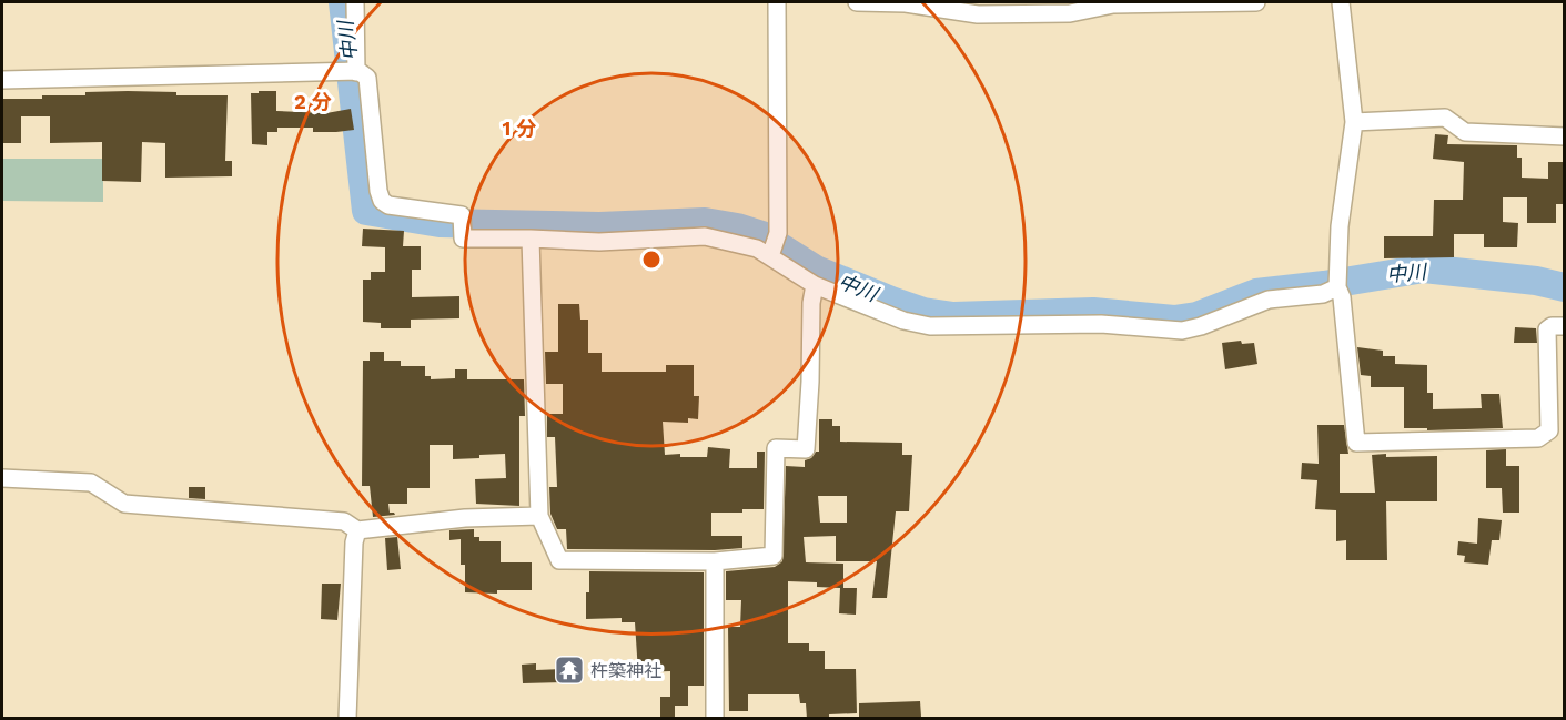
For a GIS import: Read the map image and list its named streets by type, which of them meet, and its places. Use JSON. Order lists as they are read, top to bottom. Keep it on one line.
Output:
{"water":["中川"],"places":{"temple":["杵築神社"]},"rings":["2 分","1 分"]}
